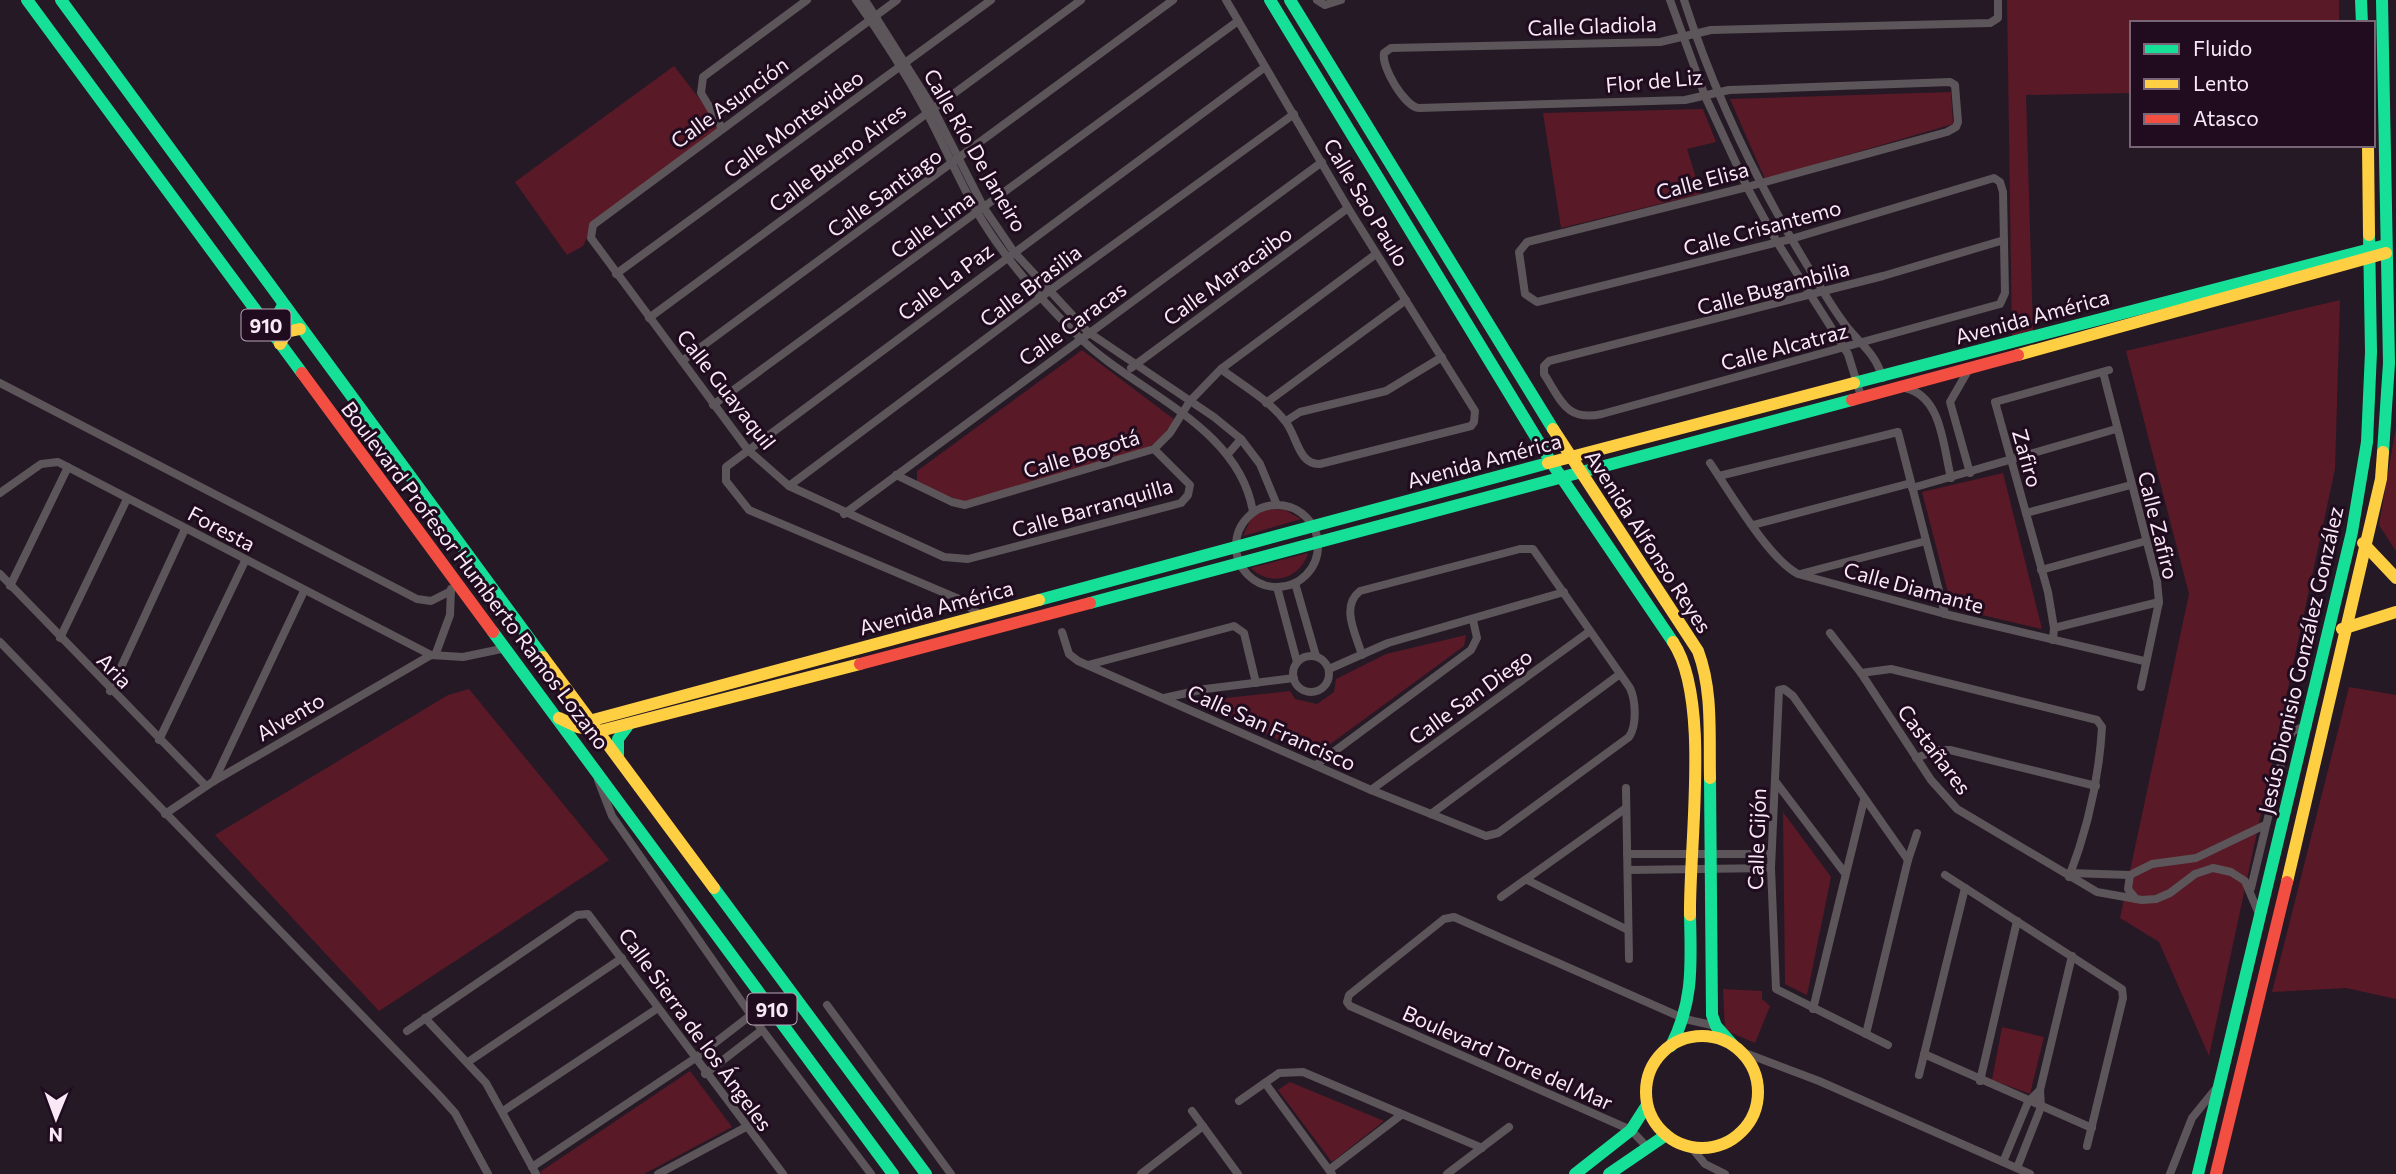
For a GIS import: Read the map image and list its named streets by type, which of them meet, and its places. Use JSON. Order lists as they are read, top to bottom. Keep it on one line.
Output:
{"streets":{"main road":["Avenida América","910","Avenida Alfonso Reyes","Boulevard Profesor Humberto Ramos Lozano","Jesús Dionisio González González"],"street":["Calle Gladiola","Flor de Liz","Calle Asunción","Calle Montevideo","Calle Río De Janeiro","Calle Bueno Aires","Calle Elisa","Calle Santiago","Calle Sao Paulo","Calle Lima","Calle Crisantemo","Calle Maracaibo","Calle La Paz","Calle Brasilia","Calle Bugambilia","Calle Caracas","Calle Alcatraz","Calle Guayaquil","Calle Bogotá","Zafiro","Calle Barranquilla","Calle Zafiro","Foresta","Calle Diamante","Aria","Calle San Diego","Alvento","Calle San Francisco","Castañares","Calle Gijón","Calle Sierra de los Ángeles","Boulevard Torre del Mar"]},"crossings":[["Calle Gladiola","Flor de Liz"],["Flor de Liz","Calle Elisa"],["Calle Asunción","Calle Río De Janeiro"],["Calle Asunción","Calle Guayaquil"],["Calle Montevideo","Calle Río De Janeiro"],["Calle Montevideo","Calle Guayaquil"],["Calle Río De Janeiro","Calle Bueno Aires"],["Calle Río De Janeiro","Calle Santiago"],["Calle Río De Janeiro","Calle Lima"],["Calle Río De Janeiro","Calle Maracaibo"],["Calle Río De Janeiro","Calle La Paz"],["Calle Río De Janeiro","Calle Brasilia"],["Calle Río De Janeiro","Calle Caracas"],["Calle Río De Janeiro","Calle Bogotá"],["Calle Bueno Aires","Calle Guayaquil"],["Calle Elisa","Calle Crisantemo"],["Calle Santiago","Calle Guayaquil"],["Calle Sao Paulo","Calle Lima"],["Calle Sao Paulo","Calle Maracaibo"],["Calle Sao Paulo","Calle La Paz"],["Calle Sao Paulo","Calle Brasilia"],["Calle Sao Paulo","Calle Caracas"],["Calle Sao Paulo","Calle Bogotá"],["Calle Lima","Calle Guayaquil"],["Calle Crisantemo","Calle Bugambilia"],["Calle Crisantemo","Calle Alcatraz"],["Calle La Paz","Avenida América"],["Calle La Paz","Calle Guayaquil"],["Calle Brasilia","Calle Guayaquil"],["Calle Bugambilia","Calle Alcatraz"],["Avenida América","Avenida Alfonso Reyes"],["Avenida América","Boulevard Profesor Humberto Ramos Lozano"],["Avenida América","Jesús Dionisio González González"],["Calle Caracas","Calle Guayaquil"],["Calle Caracas","Calle Bogotá"],["Calle Guayaquil","Calle Barranquilla"],["Calle Bogotá","Calle Barranquilla"],["Zafiro","Calle Zafiro"],["Zafiro","Calle Diamante"],["Calle Zafiro","Calle Diamante"],["Foresta","Alvento"],["Avenida Alfonso Reyes","Boulevard Torre del Mar"],["Aria","Alvento"],["Calle San Diego","Calle San Francisco"]],"legend":["Fluido","Lento","Atasco"],"north":"bottom"}
